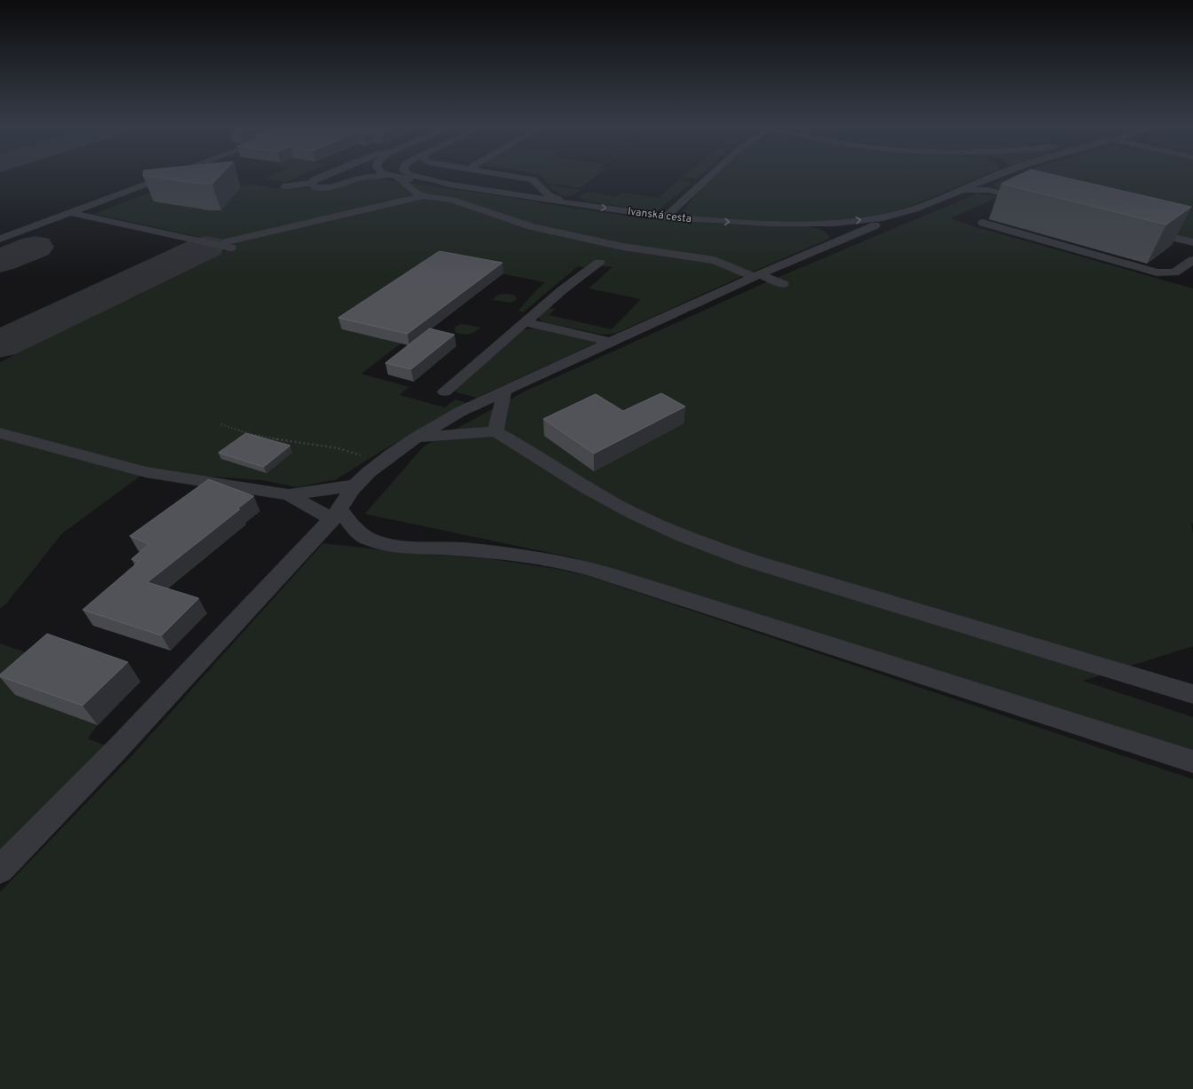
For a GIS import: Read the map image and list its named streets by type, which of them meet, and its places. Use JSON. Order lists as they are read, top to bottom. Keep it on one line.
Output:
{"streets":{"street":["Ivanská cesta"]}}
